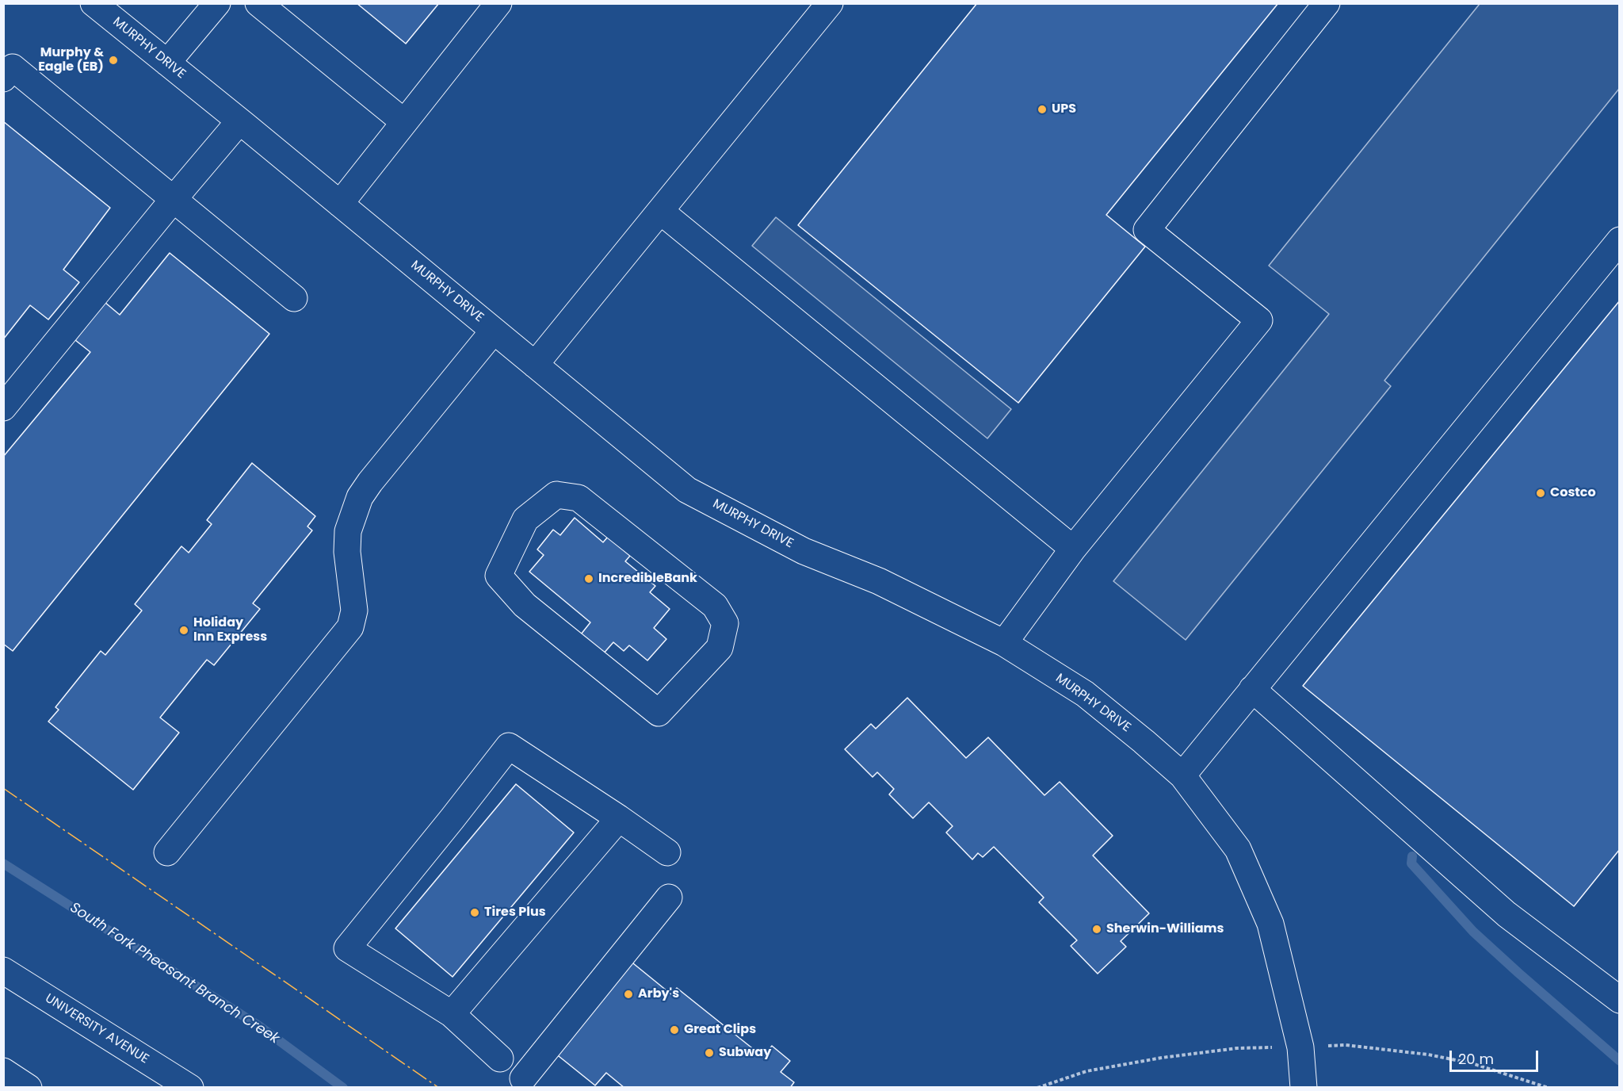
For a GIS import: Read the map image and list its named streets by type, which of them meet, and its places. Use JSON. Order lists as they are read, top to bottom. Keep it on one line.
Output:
{"streets":{"street":["MURPHY DRIVE","UNIVERSITY AVENUE"]},"water":["South Fork Pheasant Branch Creek"],"places":["Murphy & Eagle (EB)","UPS","Costco","IncredibleBank","Holiday Inn Express","Tires Plus","Sherwin-Williams","Arby's","Great Clips","Subway"],"scale_bar":"20 m"}
